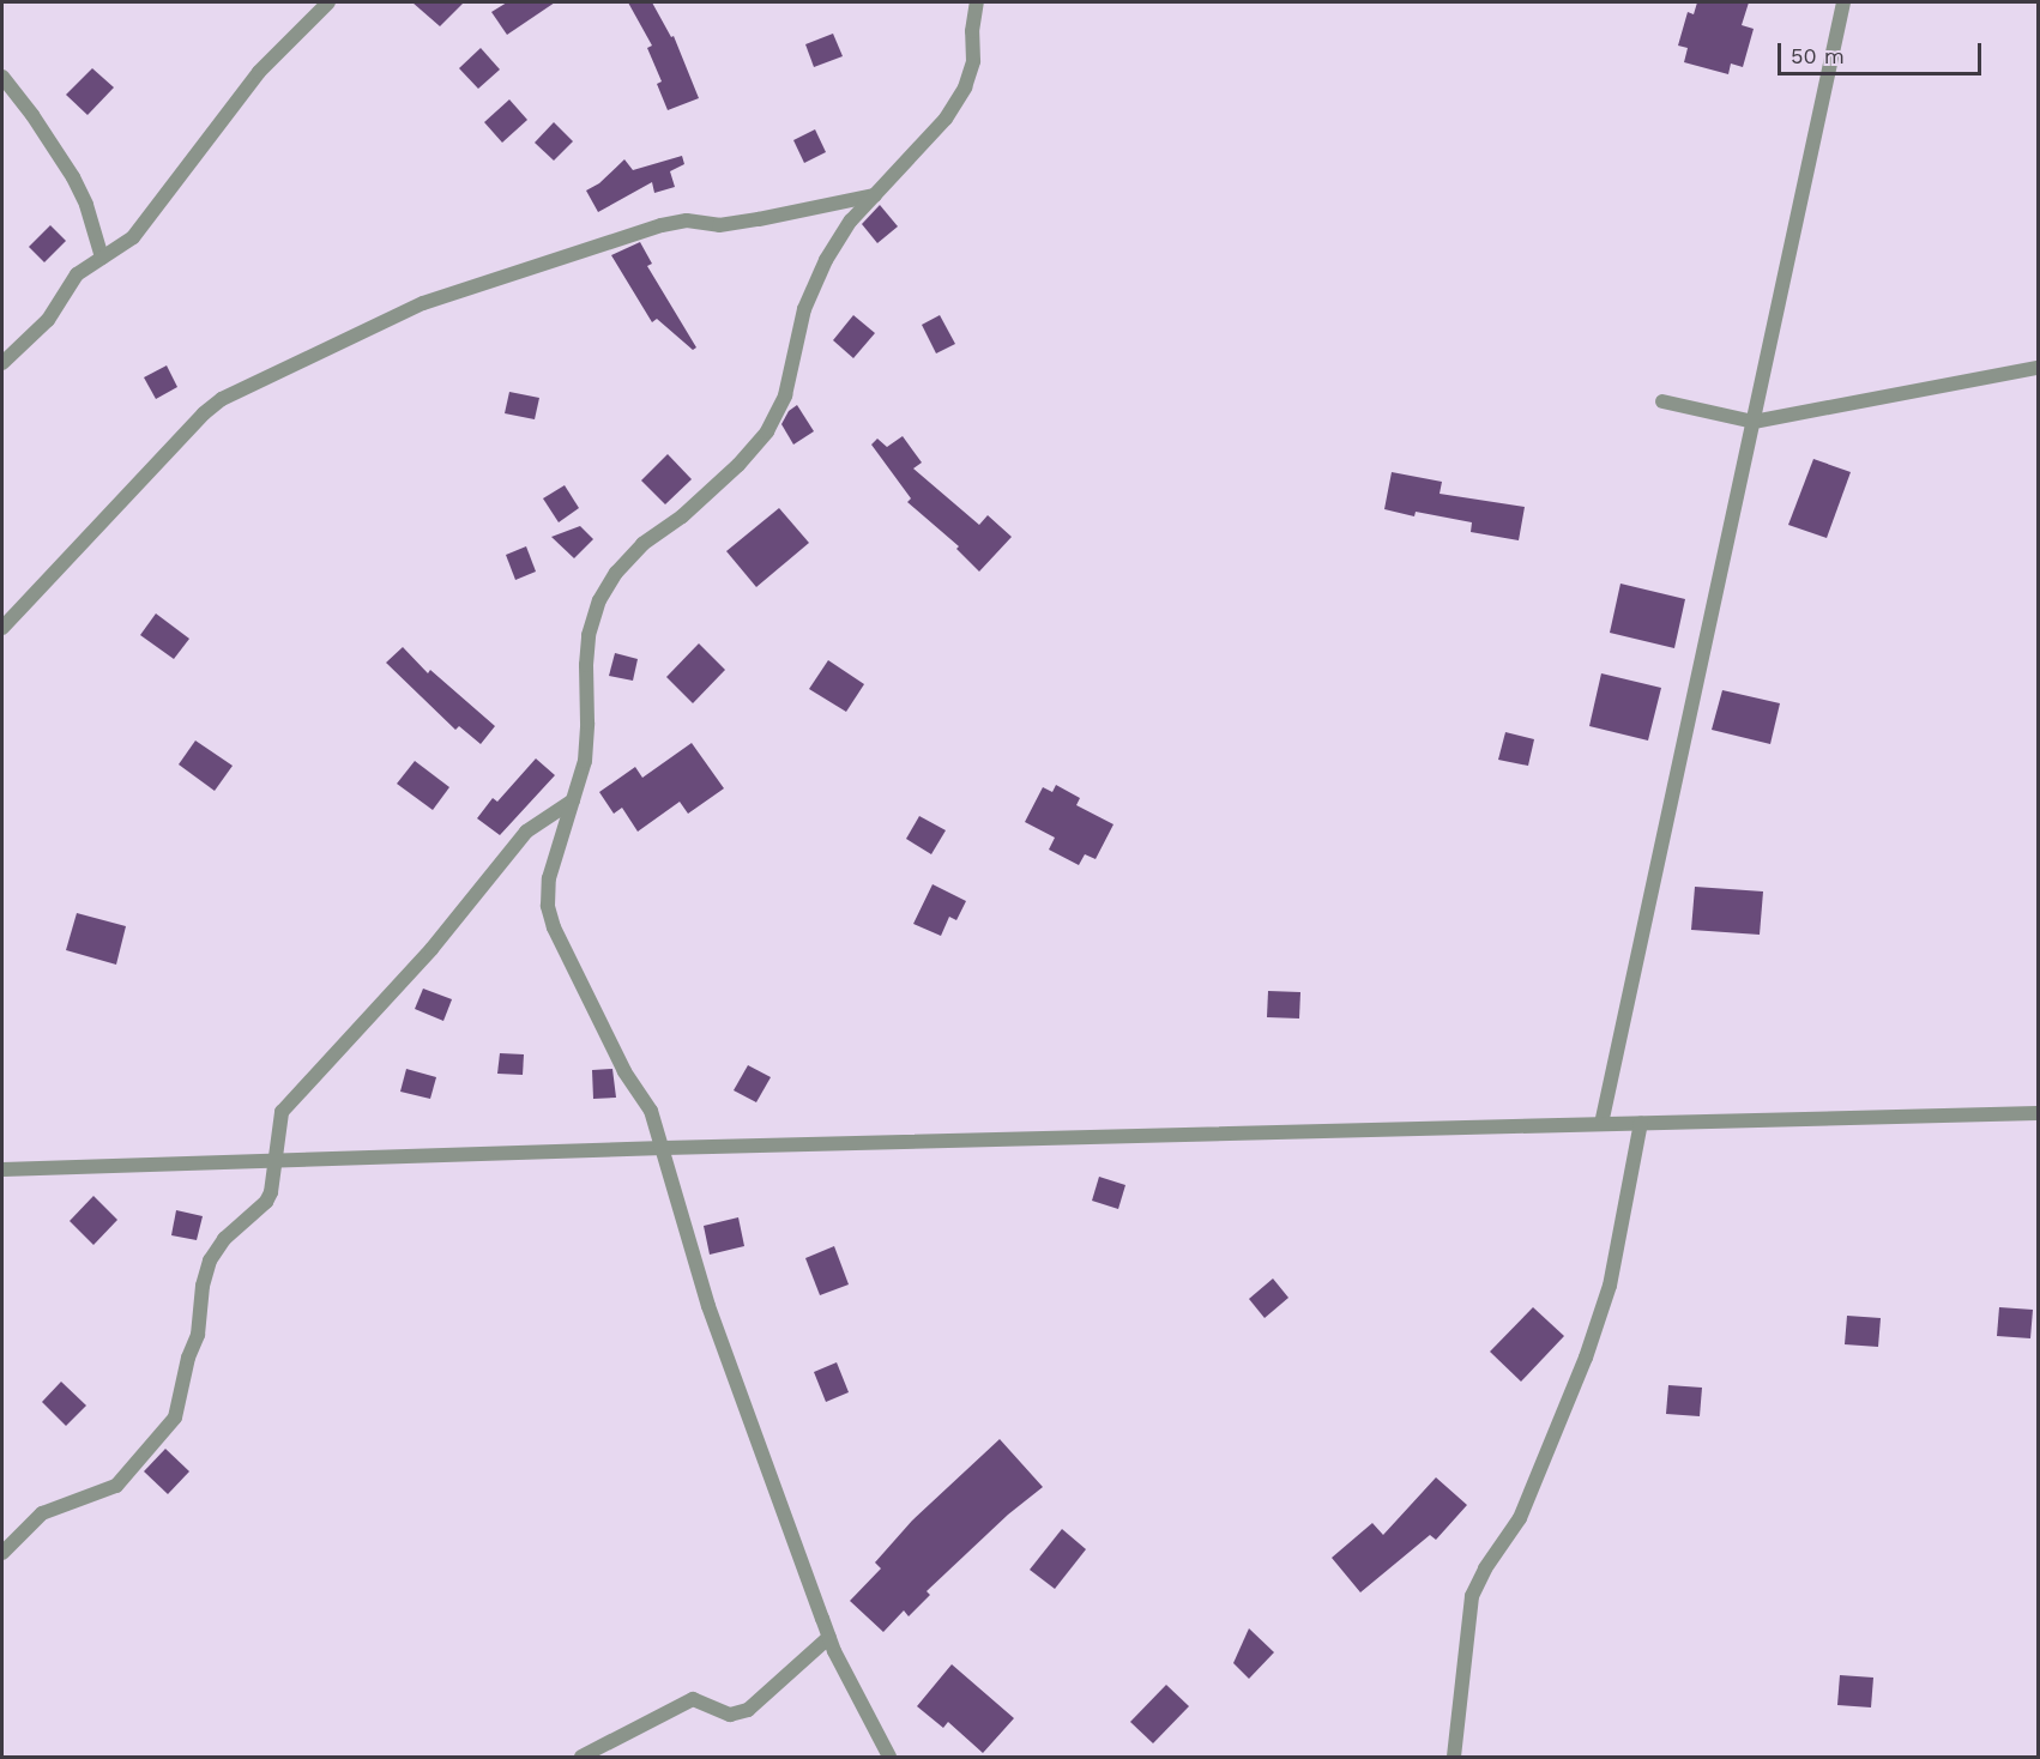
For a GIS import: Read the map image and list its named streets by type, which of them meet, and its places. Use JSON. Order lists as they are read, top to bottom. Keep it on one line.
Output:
{"scale_bar":"50 m"}
